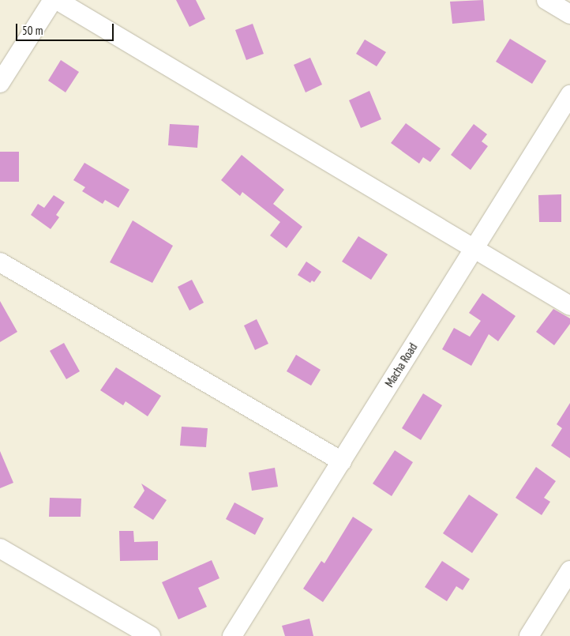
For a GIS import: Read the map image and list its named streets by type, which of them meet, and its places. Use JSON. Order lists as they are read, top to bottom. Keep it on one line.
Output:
{"streets":{"street":["Macha Road"]},"scale_bar":"50 m"}
